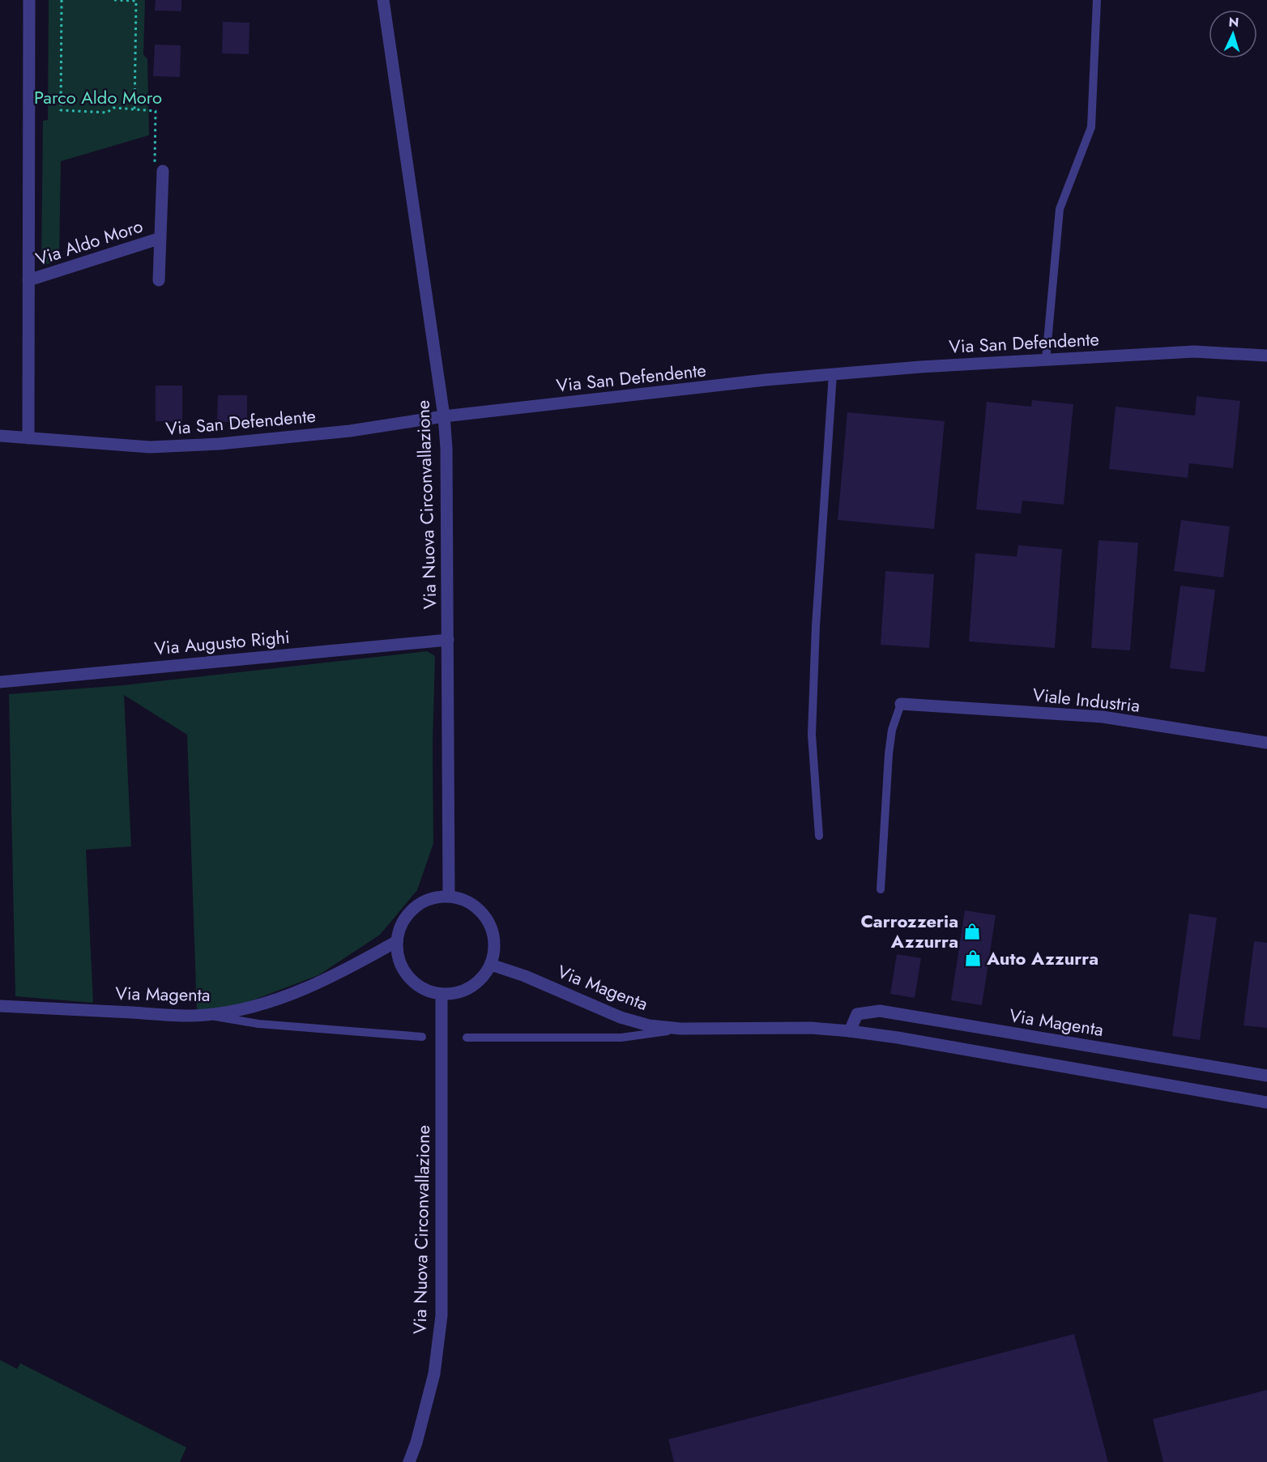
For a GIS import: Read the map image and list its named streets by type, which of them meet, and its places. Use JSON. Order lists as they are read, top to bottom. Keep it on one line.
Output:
{"streets":{"street":["Via Aldo Moro","Via San Defendente","Via Nuova Circonvallazione","Via Augusto Righi","Viale Industria","Via Magenta"]},"crossings":[["Via Aldo Moro","Via San Defendente"],["Via San Defendente","Via Nuova Circonvallazione"],["Via Nuova Circonvallazione","Via Augusto Righi"],["Via Nuova Circonvallazione","Via Magenta"]],"parks":["Parco Aldo Moro"],"places":{"shop":["Carrozzeria Azzurra","Auto Azzurra"]},"north":"top"}
